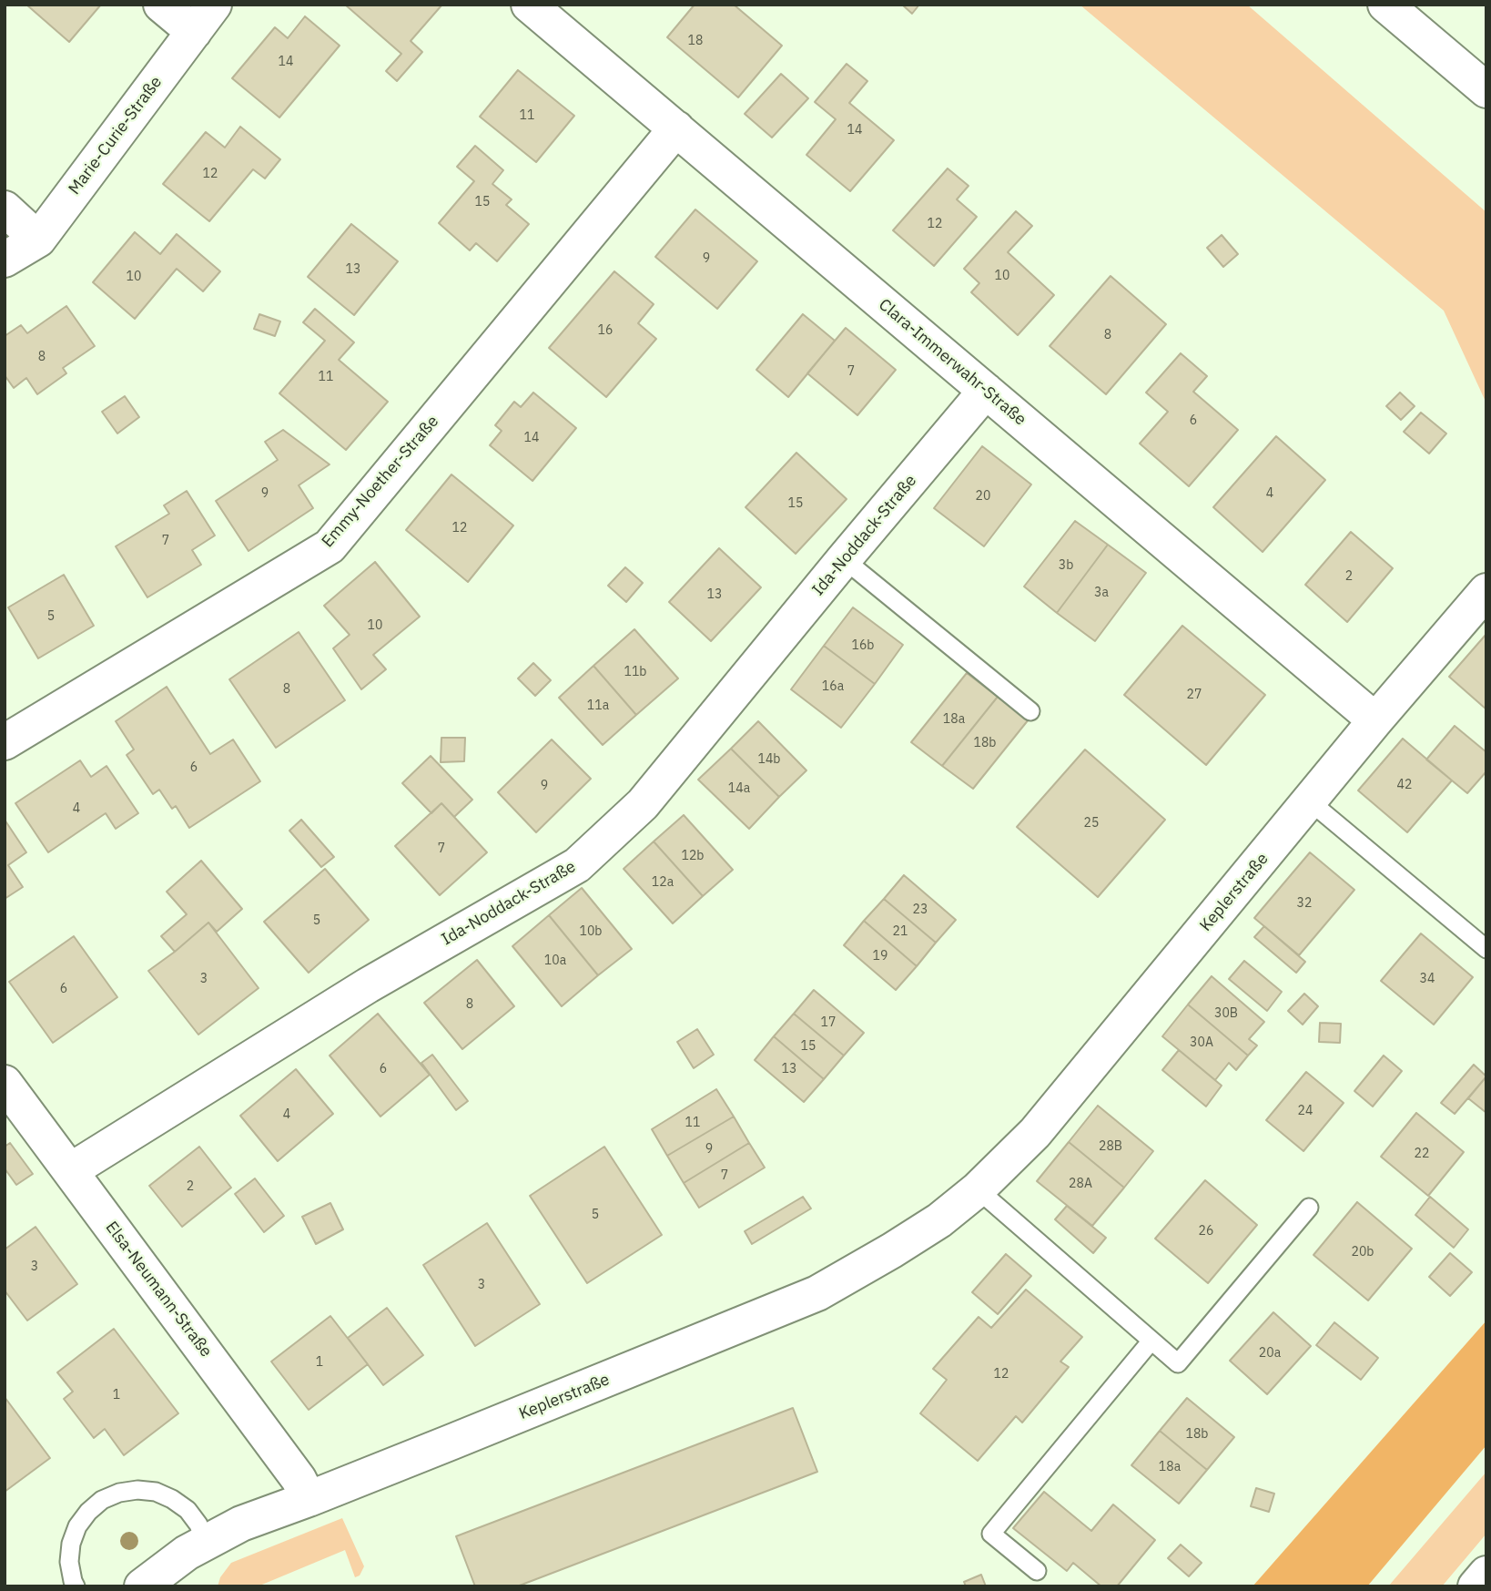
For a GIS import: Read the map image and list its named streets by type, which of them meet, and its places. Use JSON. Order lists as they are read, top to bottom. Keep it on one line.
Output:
{"streets":{"main road":["Marie-Curie-Straße","Clara-Immerwahr-Straße","Emmy-Noether-Straße","Ida-Noddack-Straße","Keplerstraße","Elsa-Neumann-Straße"]},"crossings":[["Clara-Immerwahr-Straße","Emmy-Noether-Straße"],["Clara-Immerwahr-Straße","Ida-Noddack-Straße"],["Clara-Immerwahr-Straße","Keplerstraße"],["Ida-Noddack-Straße","Elsa-Neumann-Straße"],["Keplerstraße","Elsa-Neumann-Straße"]],"house_numbers":["18","14","11","14","12","15","12","9","13","10","10","16","8","8","7","11","6","14","9","4","20","15","12","7","3b","2","3a","13","5","10","16b","11b","16a","8","27","11a","18a","18b","14b","6","42","9","14a","4","25","7","12b","12a","32","23","5","10b","21","19","10a","3","34","6","8","30B","17","30A","15","6","13","24","4","11","28B","9","22","7","28A","2","5","26","20b","3","3","20a","1","12","1","18b","18a"]}
